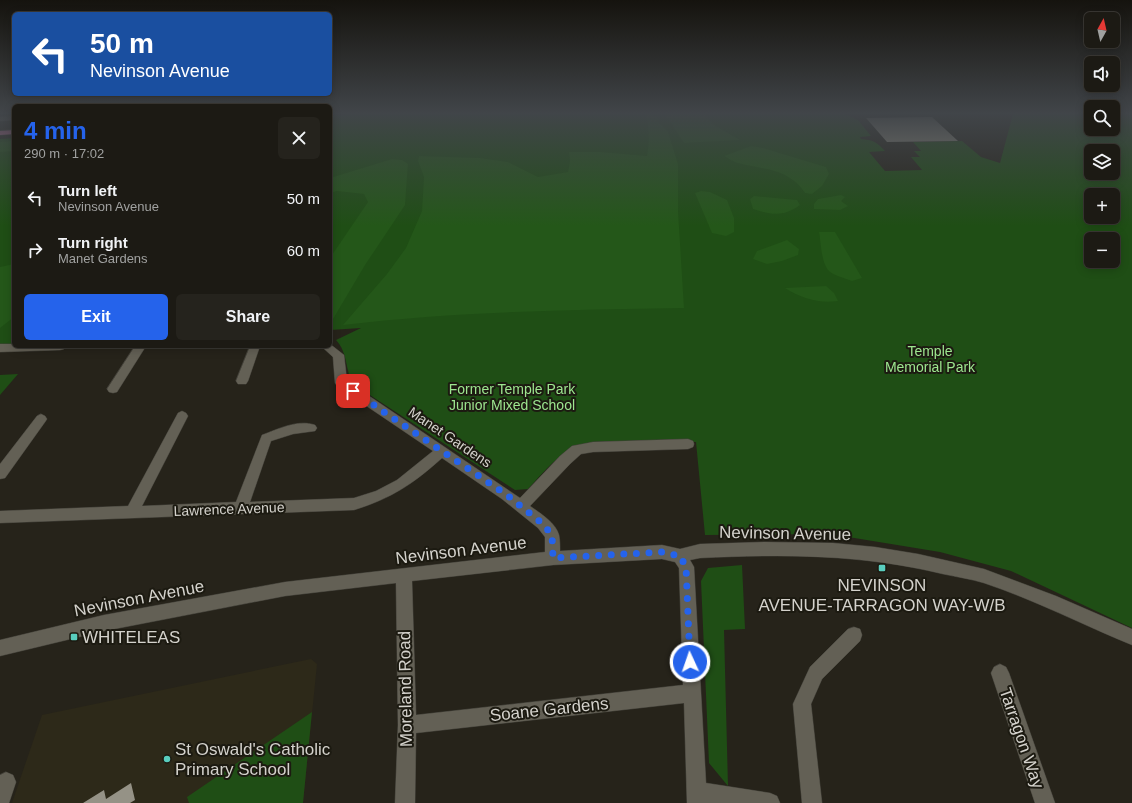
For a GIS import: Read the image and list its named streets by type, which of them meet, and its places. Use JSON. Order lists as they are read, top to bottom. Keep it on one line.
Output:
{"streets":{"street":["Manet Gardens","Lawrence Avenue","Nevinson Avenue","Moreland Road","Soane Gardens","Tarragon Way"]},"crossings":[["Manet Gardens","Lawrence Avenue"],["Manet Gardens","Nevinson Avenue"],["Nevinson Avenue","Moreland Road"],["Moreland Road","Soane Gardens"]],"parks":["Temple Memorial Park","Former Temple Park Junior Mixed School"],"places":{"transit":["NEVINSON AVENUE-TARRAGON WAY-W/B","WHITELEAS"],"other":["St Oswald's Catholic Primary School"]},"north":"top","page":{"map_buttons":["+","−"],"turn":["50 m","Nevinson Avenue"],"heading":["4 min","290 m · 17:02"],"list":[{"name":"Turn left","note":"Nevinson Avenue","value":"50 m"},{"name":"Turn right","note":"Manet Gardens","value":"60 m"}],"buttons":["Exit","Share"]}}
